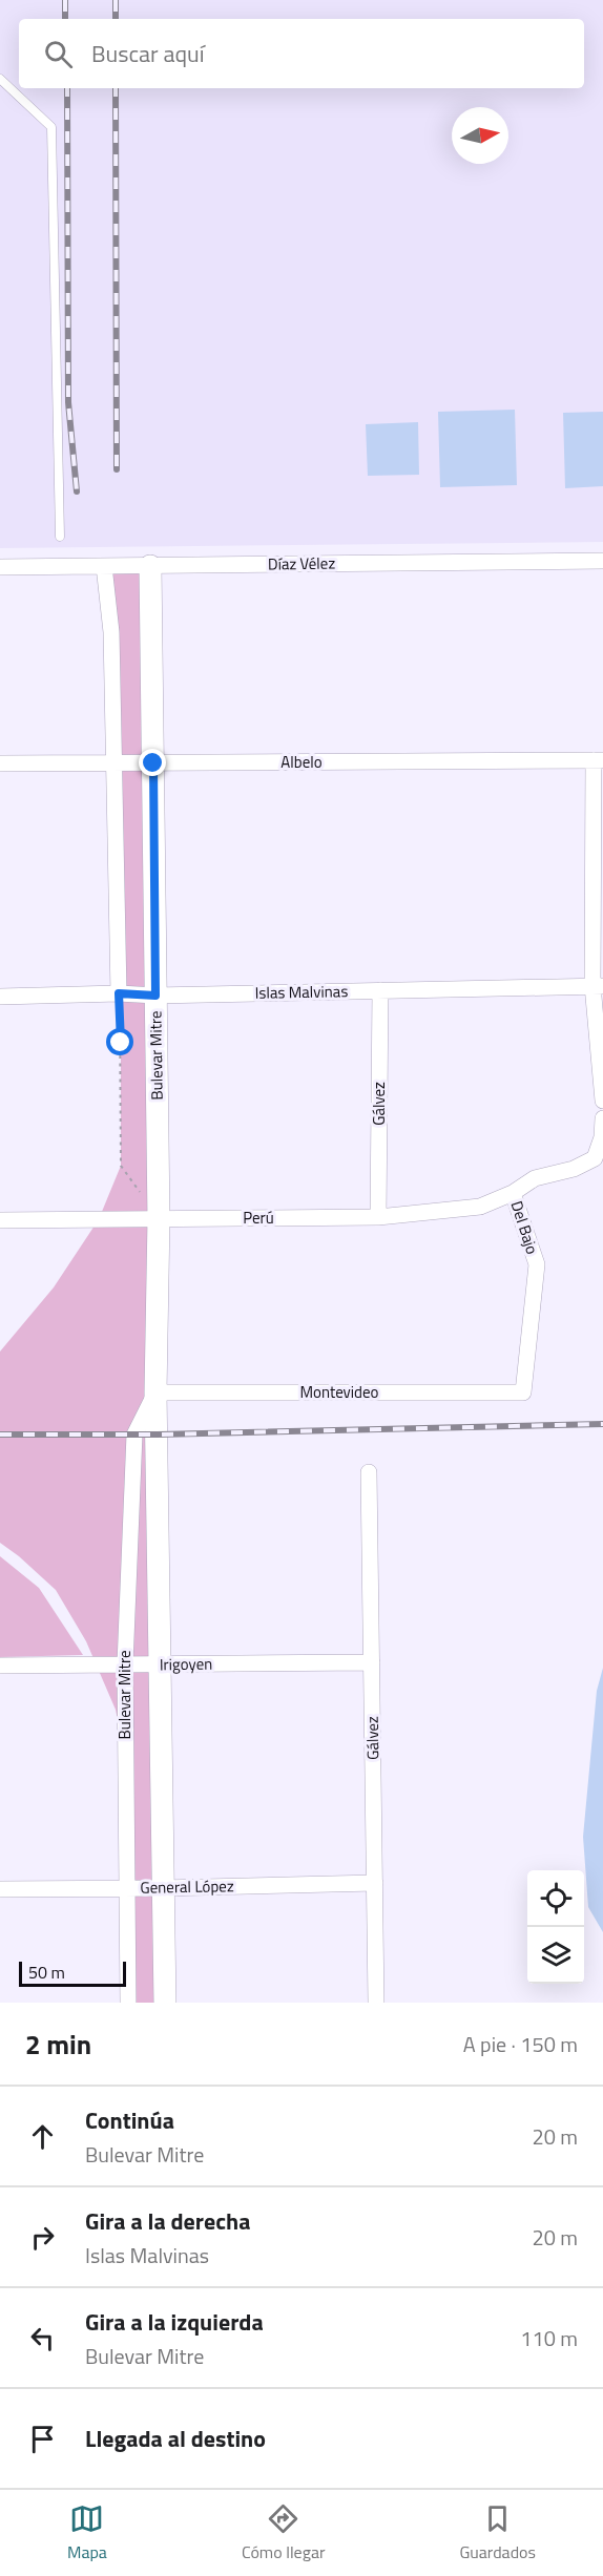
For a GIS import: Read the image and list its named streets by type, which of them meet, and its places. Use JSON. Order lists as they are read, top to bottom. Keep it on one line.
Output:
{"streets":{"street":["Díaz Vélez","Albelo","Islas Malvinas","Bulevar Mitre","Gálvez","Perú","Del Bajo","Montevideo","Irigoyen","General López"]},"crossings":[["Díaz Vélez","Bulevar Mitre"],["Albelo","Bulevar Mitre"],["Islas Malvinas","Bulevar Mitre"],["Islas Malvinas","Gálvez"],["Bulevar Mitre","Perú"],["Bulevar Mitre","Montevideo"],["Bulevar Mitre","Irigoyen"],["Bulevar Mitre","General López"],["Gálvez","Perú"],["Gálvez","Irigoyen"],["Gálvez","General López"],["Perú","Del Bajo"],["Del Bajo","Montevideo"]],"scale_bar":"50 m","north":"right","page":{"search":"Buscar aquí","scale":"50 m","heading":["2 min","A pie · 150 m"],"list":[["Continúa","Bulevar Mitre","20 m"],["Gira a la derecha","Islas Malvinas","20 m"],["Gira a la izquierda","Bulevar Mitre","110 m"],"Llegada al destino"],"nav":["Mapa","Cómo llegar","Guardados"]}}
